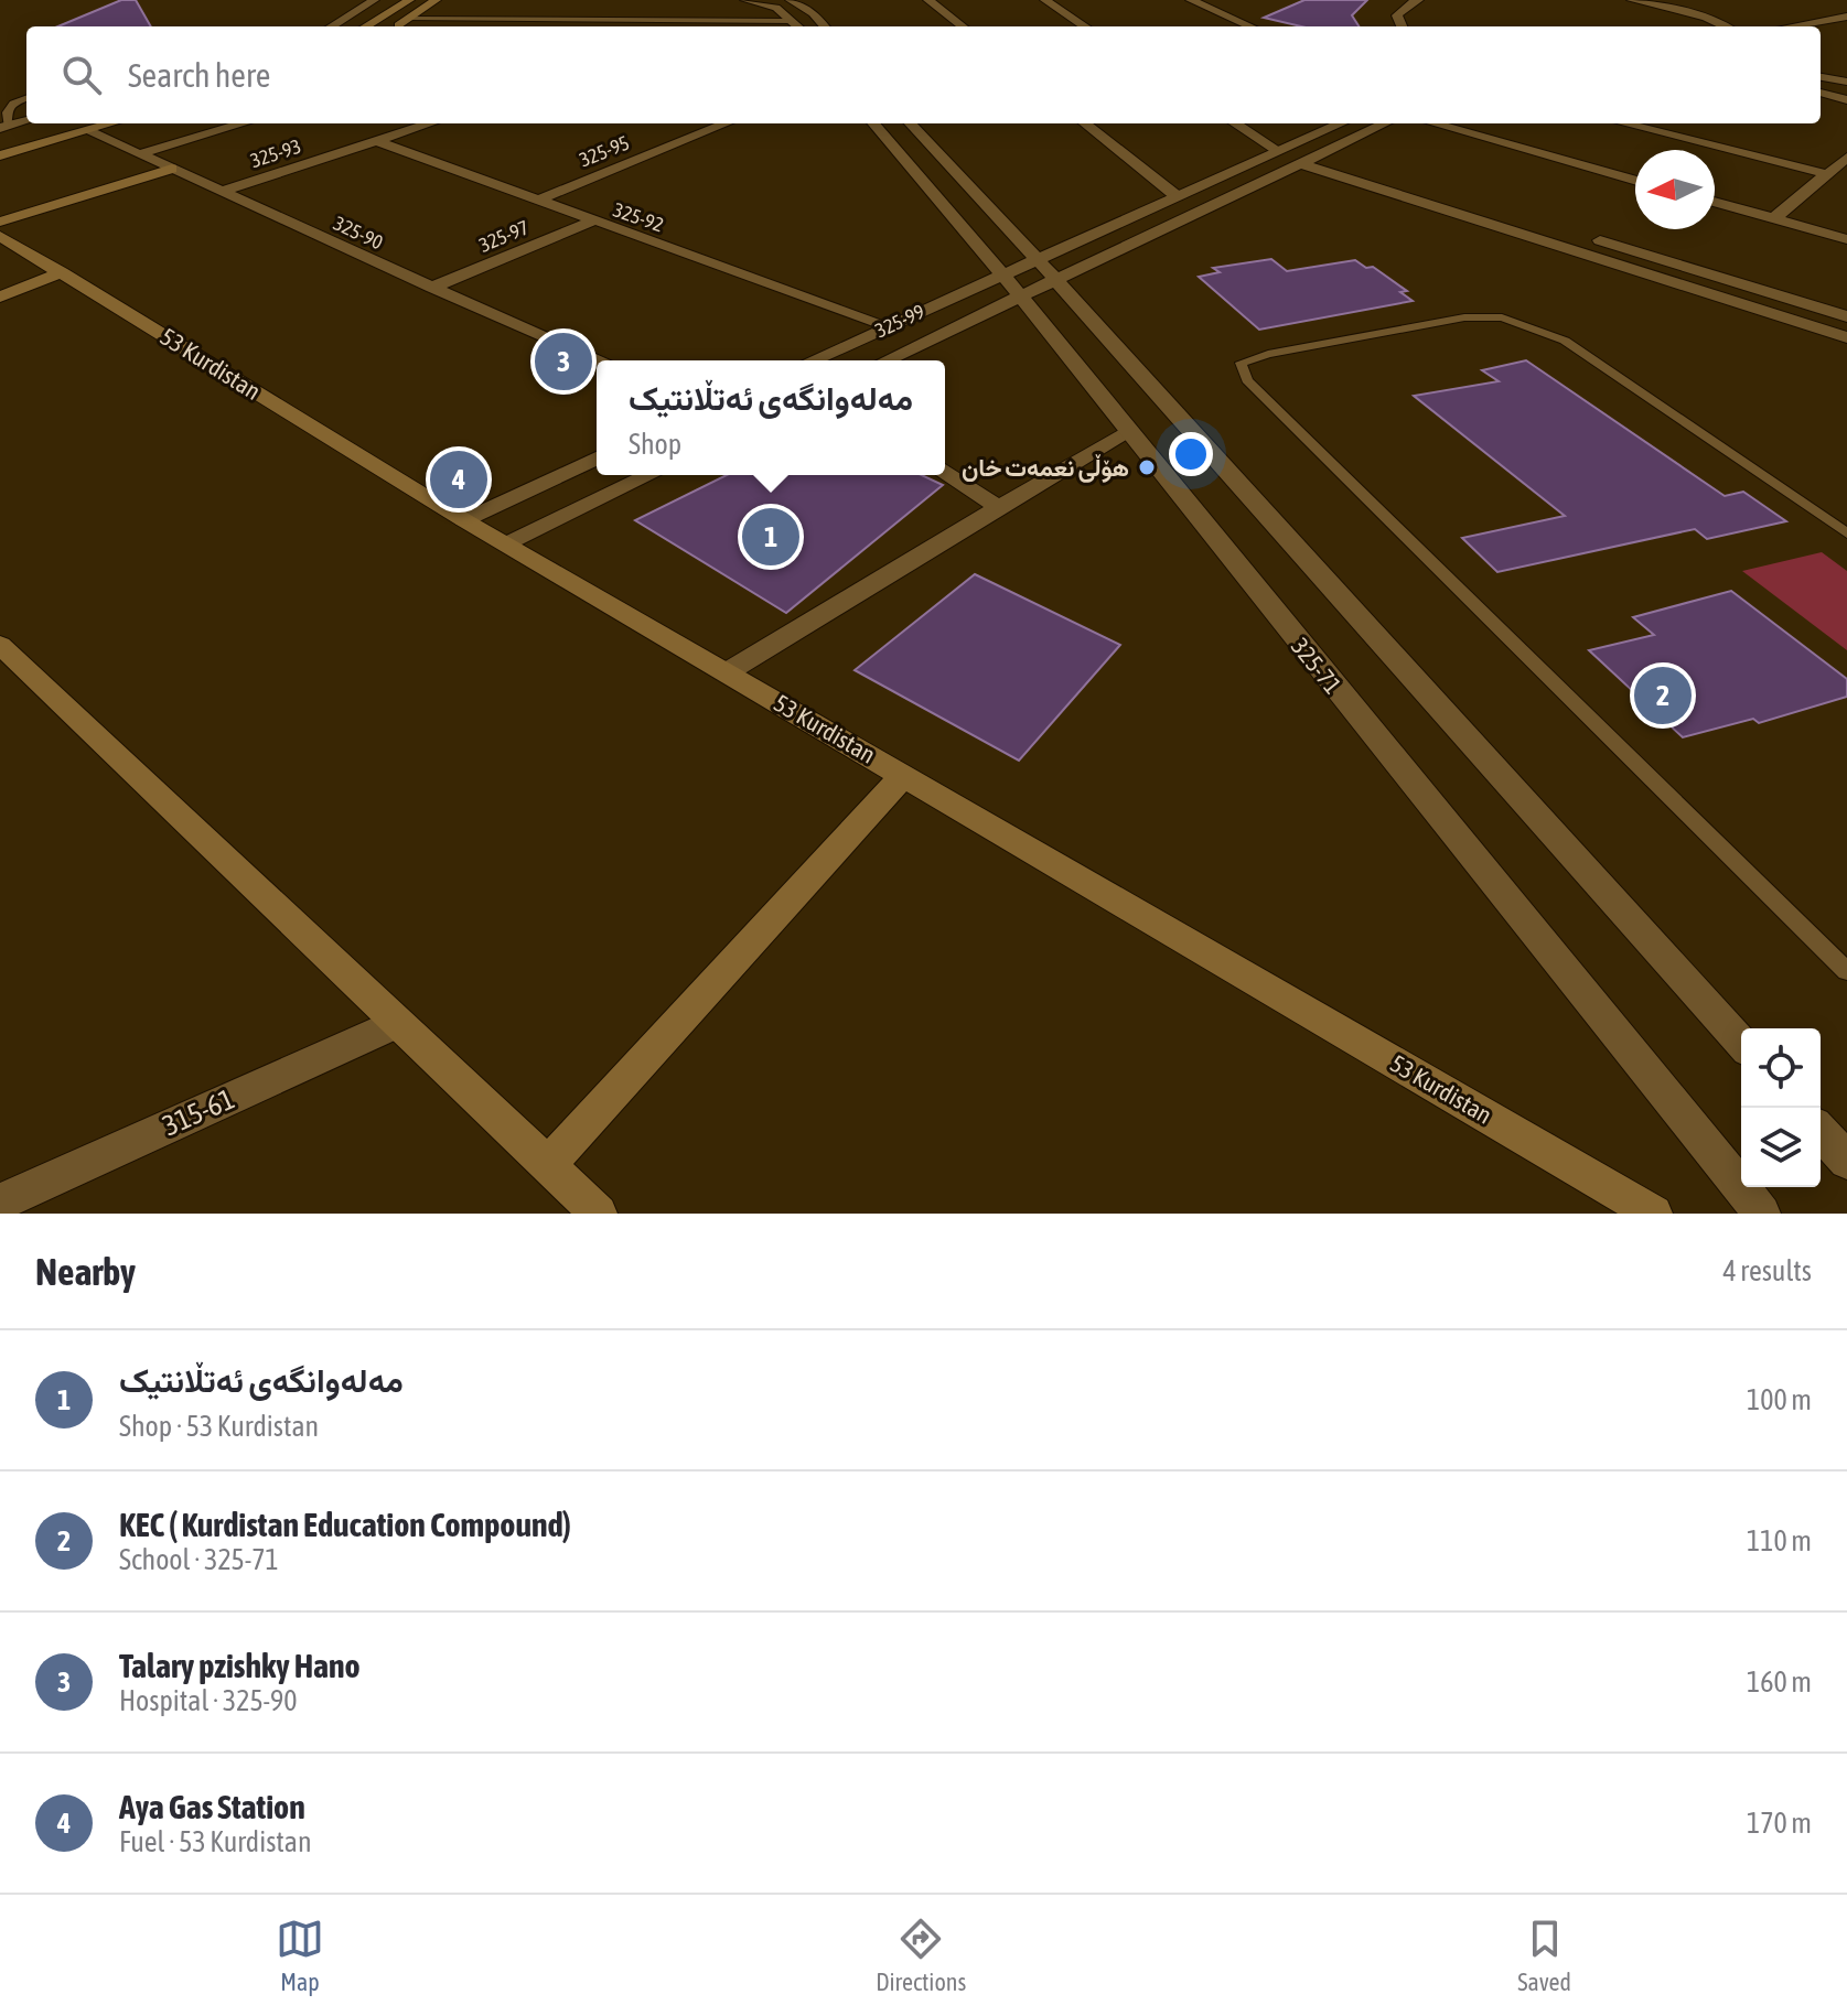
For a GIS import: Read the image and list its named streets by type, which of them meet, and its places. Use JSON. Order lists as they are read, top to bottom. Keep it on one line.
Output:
{"streets":{"main road":["53 Kurdistan"],"street":["325-95","325-93","325-92","325-90","325-97","325-99","325-71","315-61"]},"crossings":[["325-95","325-92"],["325-93","325-92"],["325-93","325-90"],["325-92","325-97"],["325-92","325-99"],["325-90","325-97"],["325-99","325-71"]],"places":["هۆڵی نعمەت خان"],"north":"left","page":{"search":"Search here","pins":["3","4","1","2"],"popup":["مەلەوانگەی ئەتڵانتیک","Shop"],"heading":["Nearby","4 results"],"list":[{"mark":"1","name":"مەلەوانگەی ئەتڵانتیک","note":"Shop · 53 Kurdistan","value":"100 m"},{"mark":"2","name":"KEC ( Kurdistan Education Compound)","note":"School · 325-71","value":"110 m"},{"mark":"3","name":"Talary pzishky Hano","note":"Hospital · 325-90","value":"160 m"},{"mark":"4","name":"Aya Gas Station","note":"Fuel · 53 Kurdistan","value":"170 m"}],"nav":["Map","Directions","Saved"]}}
